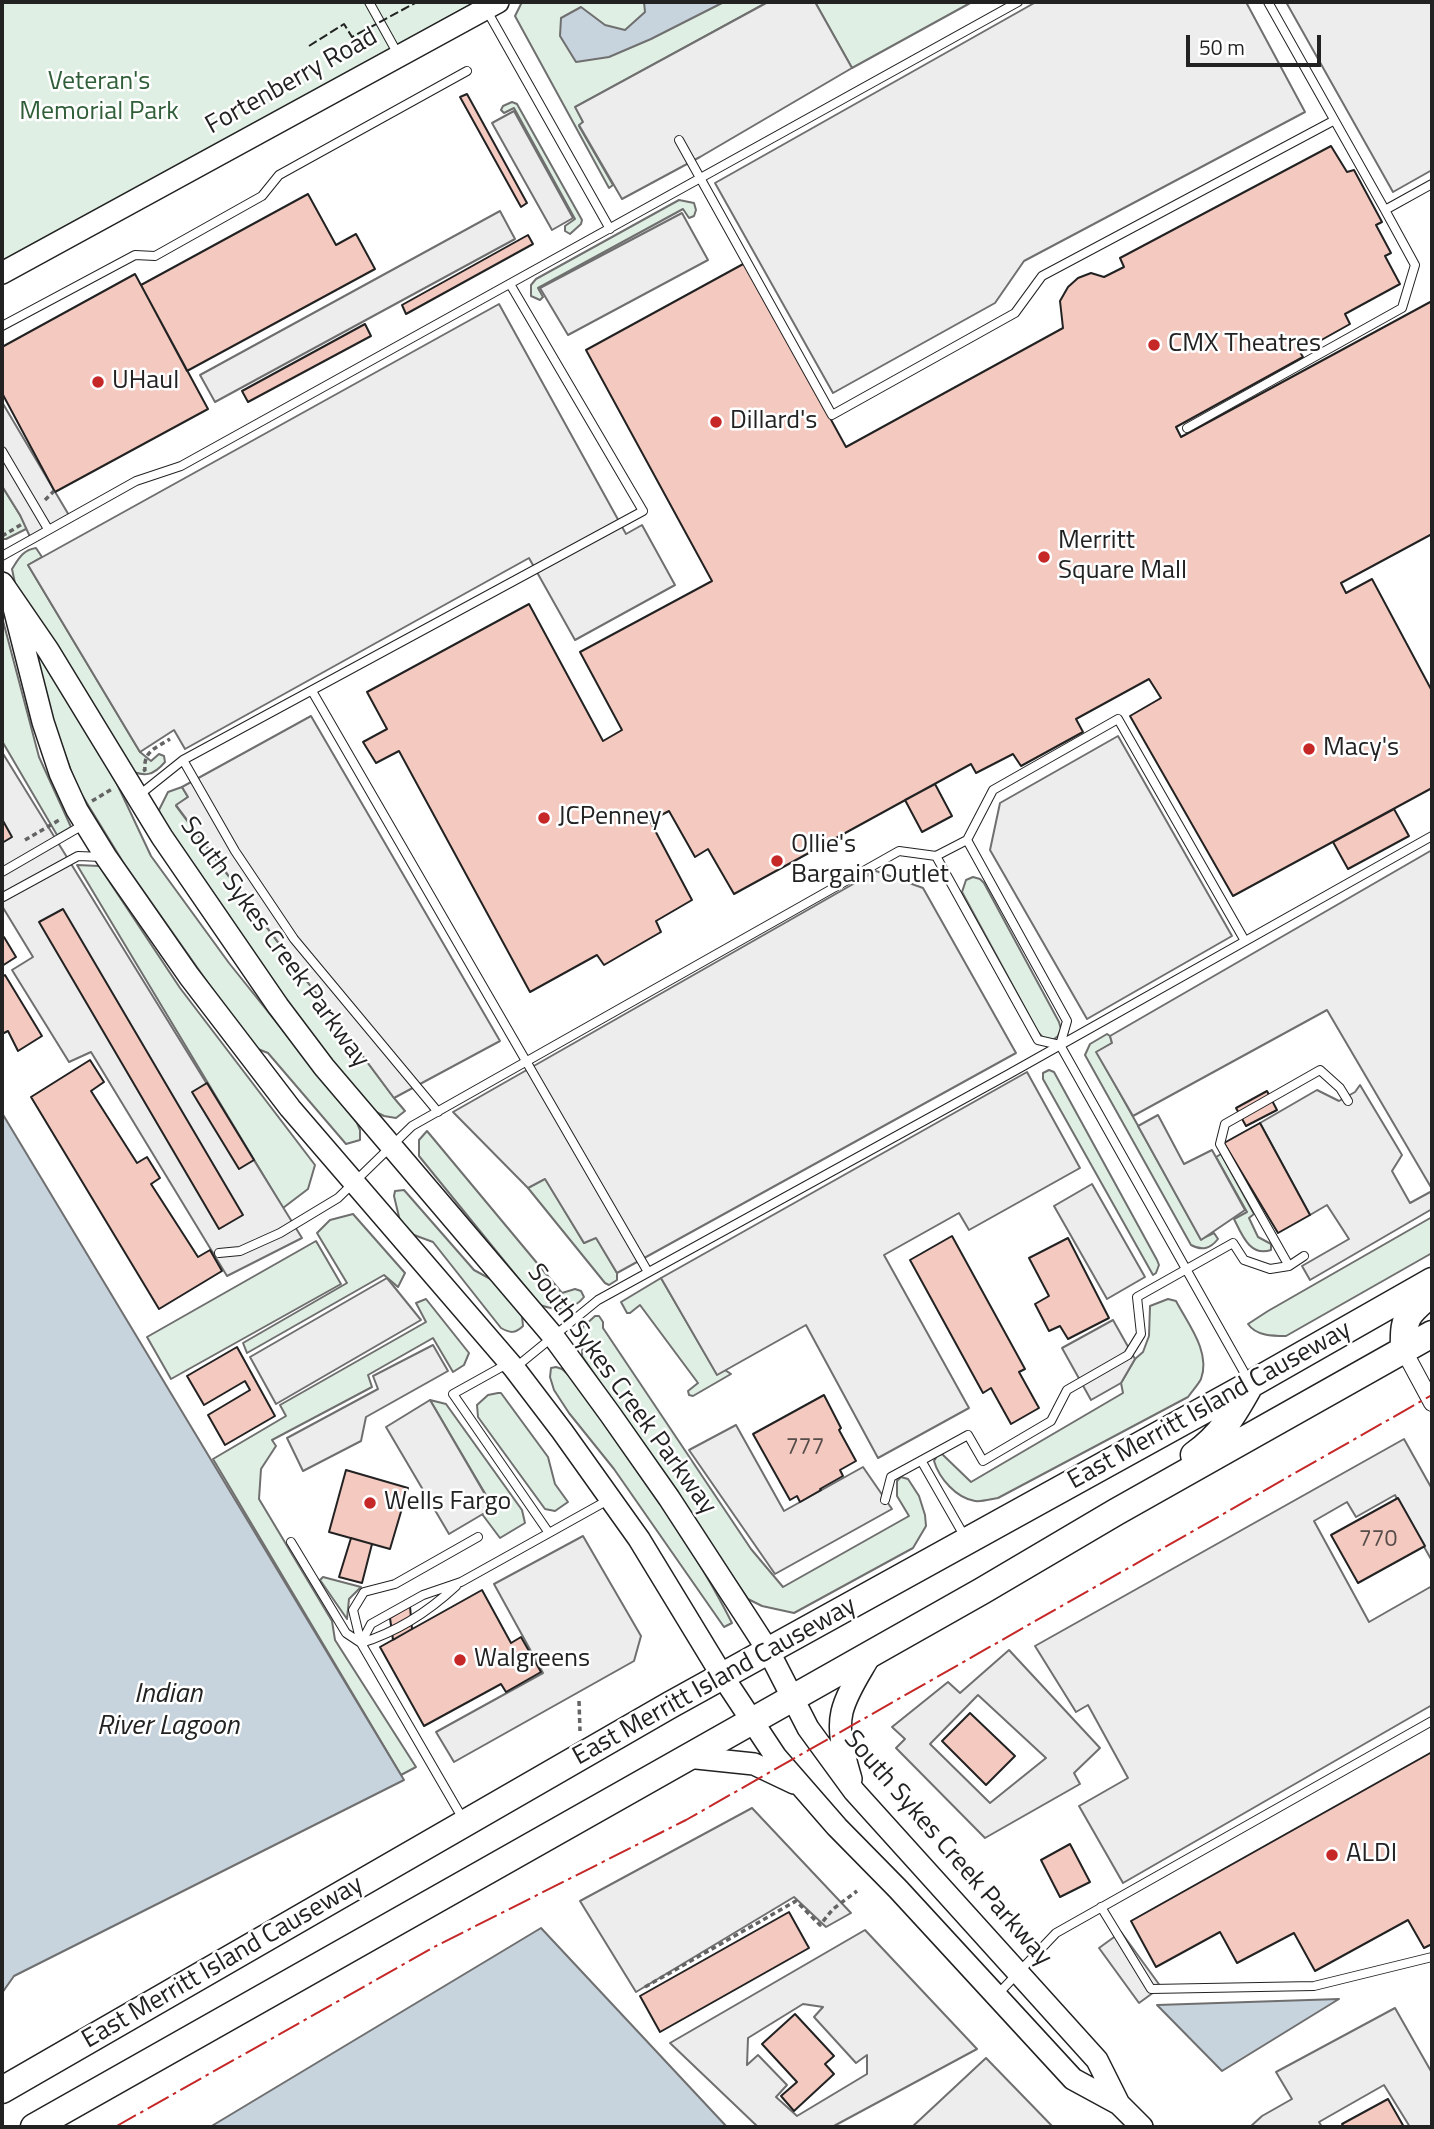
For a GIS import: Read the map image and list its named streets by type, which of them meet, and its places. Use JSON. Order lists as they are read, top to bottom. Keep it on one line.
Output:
{"streets":{"main road":["East Merritt Island Causeway"],"street":["Fortenberry Road","South Sykes Creek Parkway"]},"crossings":[["South Sykes Creek Parkway","East Merritt Island Causeway"]],"water":["Indian River Lagoon"],"parks":["Veteran's Memorial Park"],"places":["CMX Theatres","UHaul","Dillard's","Merritt Square Mall","Macy's","JCPenney","Ollie's Bargain Outlet","Wells Fargo","Walgreens","ALDI"],"house_numbers":["777","770"],"scale_bar":"50 m"}
